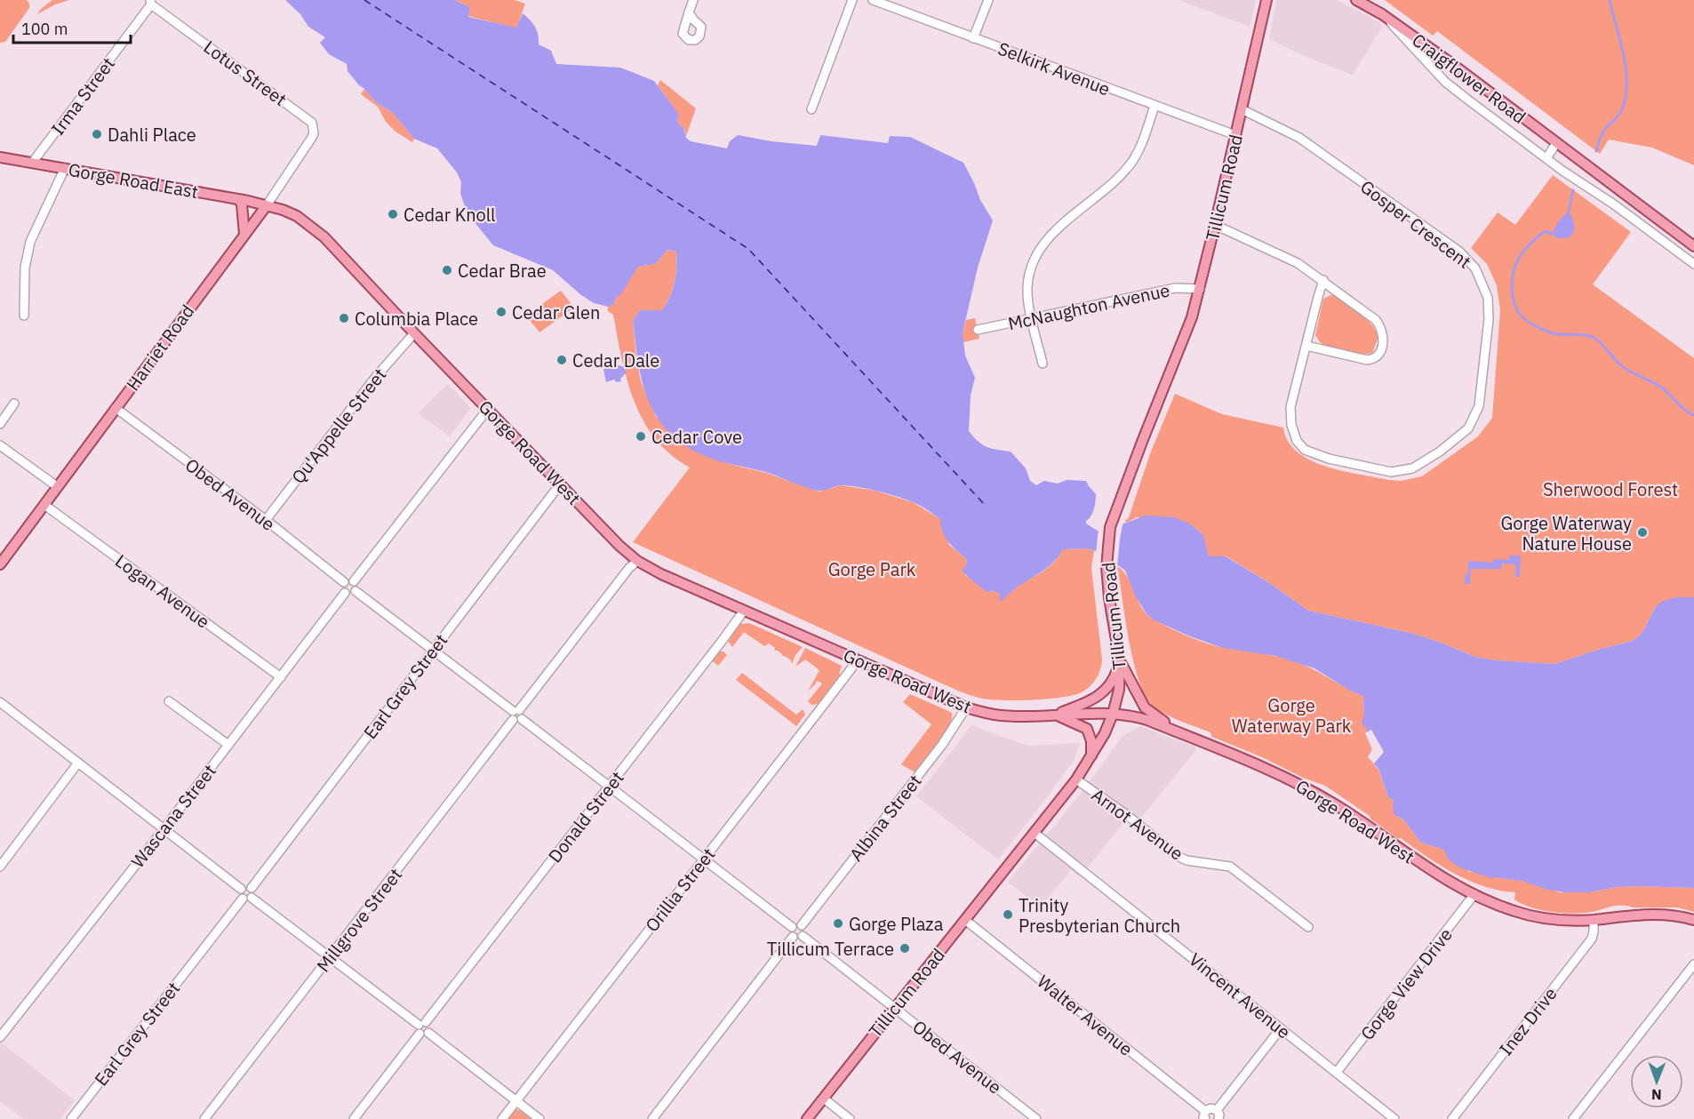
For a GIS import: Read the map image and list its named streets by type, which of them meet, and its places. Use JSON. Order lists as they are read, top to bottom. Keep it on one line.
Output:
{"streets":{"main road":["Craigflower Road","Gorge Road East","Tillicum Road","Harriet Road","Gorge Road West"],"street":["Selkirk Avenue","Lotus Street","Irma Street","Gosper Crescent","McNaughton Avenue","Qu'Appelle Street","Obed Avenue","Logan Avenue","Earl Grey Street","Wascana Street","Donald Street","Albina Street","Arnot Avenue","Orillia Street","Millgrove Street","Gorge View Drive","Vincent Avenue","Walter Avenue","Inez Drive"]},"crossings":[["Selkirk Avenue","Tillicum Road"],["Lotus Street","Irma Street"],["Lotus Street","Harriet Road"],["Irma Street","Gorge Road East"],["Gorge Road East","Harriet Road"],["Gorge Road East","Gorge Road West"],["Tillicum Road","Gosper Crescent"],["Tillicum Road","McNaughton Avenue"],["Tillicum Road","Gorge Road West"],["Tillicum Road","Obed Avenue"],["Tillicum Road","Arnot Avenue"],["Tillicum Road","Vincent Avenue"],["Tillicum Road","Walter Avenue"],["Harriet Road","Gorge Road West"],["Harriet Road","Obed Avenue"],["Harriet Road","Logan Avenue"],["Qu'Appelle Street","Gorge Road West"],["Qu'Appelle Street","Obed Avenue"],["Gorge Road West","Earl Grey Street"],["Gorge Road West","Donald Street"],["Gorge Road West","Albina Street"],["Gorge Road West","Orillia Street"],["Gorge Road West","Millgrove Street"],["Gorge Road West","Gorge View Drive"],["Gorge Road West","Inez Drive"],["Obed Avenue","Wascana Street"],["Obed Avenue","Albina Street"],["Logan Avenue","Wascana Street"],["Gorge View Drive","Vincent Avenue"]],"parks":["Sherwood Forest","Gorge Park","Gorge Waterway Park"],"places":["Dahli Place","Cedar Knoll","Cedar Brae","Cedar Glen","Columbia Place","Cedar Dale","Cedar Cove","Gorge Waterway Nature House","Trinity Presbyterian Church","Gorge Plaza","Tillicum Terrace"],"scale_bar":"100 m","north":"bottom"}
